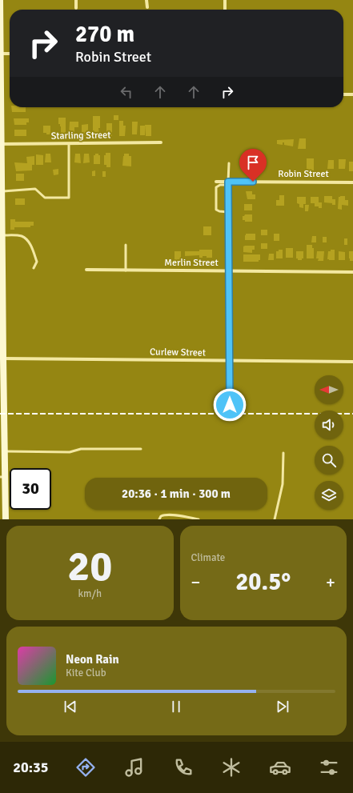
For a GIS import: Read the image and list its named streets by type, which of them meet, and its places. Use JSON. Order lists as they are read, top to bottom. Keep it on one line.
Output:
{"streets":{"street":["Starling Street","Robin Street","Merlin Street","Curlew Street"]},"north":"left","page":{"turn":["270 m","Robin Street"],"limit":"30","trip":"20:36 · 1 min · 300 m","tile":[["20","km/h"],"Climate"],"heat":["−","20.5°","+"],"song":["Neon Rain","Kite Club"],"tabs":"20:35"}}
